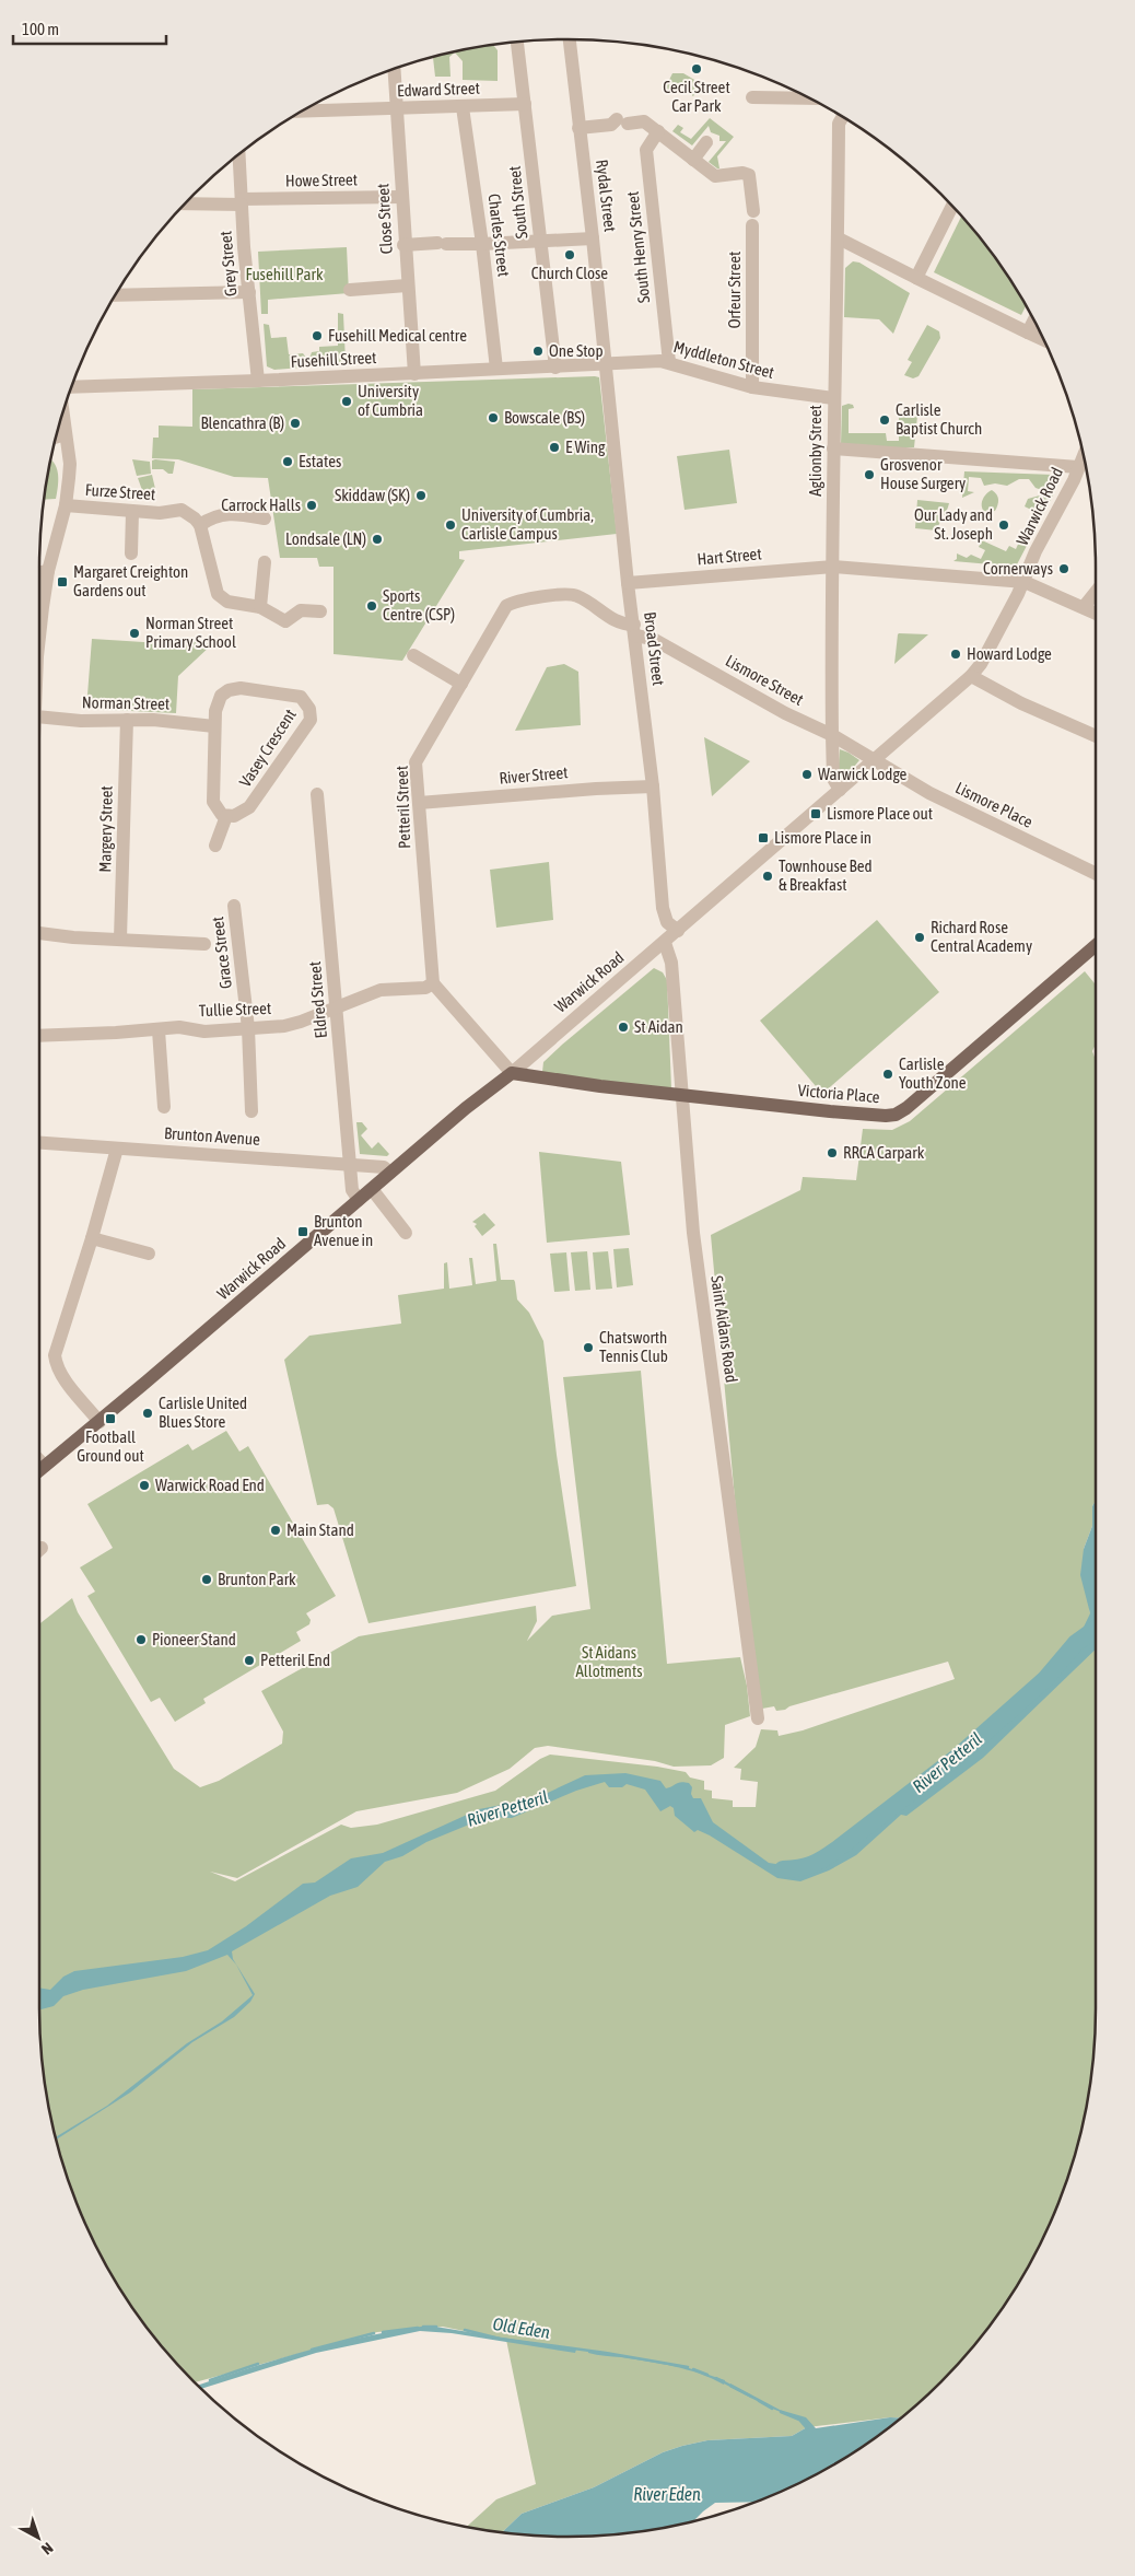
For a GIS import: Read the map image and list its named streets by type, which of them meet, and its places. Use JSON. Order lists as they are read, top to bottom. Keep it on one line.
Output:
{"streets":{"main road":["Warwick Road","Victoria Place"],"street":["Edward Street","Howe Street","Rydal Street","South Street","Close Street","Charles Street","South Henry Street","Grey Street","Orfeur Street","Fusehill Street","Myddleton Street","Aglionby Street","Furze Street","Hart Street","Broad Street","Lismore Street","Norman Street","Vasey Crescent","River Street","Lismore Place","Petteril Street","Margery Street","Grace Street","Eldred Street","Tullie Street","Brunton Avenue","Saint Aidans Road"]},"crossings":[["Edward Street","South Street"],["Edward Street","Close Street"],["Edward Street","Charles Street"],["Howe Street","Close Street"],["Howe Street","Grey Street"],["Rydal Street","Fusehill Street"],["Rydal Street","Myddleton Street"],["Rydal Street","Broad Street"],["South Street","Fusehill Street"],["Close Street","Fusehill Street"],["Charles Street","Fusehill Street"],["South Henry Street","Myddleton Street"],["Grey Street","Fusehill Street"],["Orfeur Street","Myddleton Street"],["Fusehill Street","Myddleton Street"],["Fusehill Street","Broad Street"],["Myddleton Street","Aglionby Street"],["Myddleton Street","Broad Street"],["Aglionby Street","Warwick Road"],["Aglionby Street","Hart Street"],["Aglionby Street","Lismore Street"],["Warwick Road","Hart Street"],["Warwick Road","Broad Street"],["Warwick Road","Lismore Street"],["Warwick Road","Lismore Place"],["Warwick Road","Eldred Street"],["Warwick Road","Victoria Place"],["Warwick Road","Brunton Avenue"],["Warwick Road","Saint Aidans Road"],["Hart Street","Broad Street"],["Broad Street","Lismore Street"],["Broad Street","River Street"],["Broad Street","Petteril Street"],["Lismore Street","Lismore Place"],["Lismore Street","Petteril Street"],["Norman Street","Vasey Crescent"],["Norman Street","Margery Street"],["River Street","Petteril Street"],["Petteril Street","Tullie Street"],["Grace Street","Tullie Street"],["Eldred Street","Tullie Street"],["Eldred Street","Brunton Avenue"],["Victoria Place","Saint Aidans Road"]],"water":["River Petteril","Old Eden","River Eden"],"parks":["Fusehill Park","St Aidans Allotments"],"places":{"other":["Cecil Street Car Park","Church Close","Fusehill Medical centre","One Stop","University of Cumbria","Bowscale (BS)","Carlisle Baptist Church","Blencathra (B)","E Wing","Estates","Grosvenor House Surgery","Skiddaw (SK)","Carrock Halls","University of Cumbria, Carlisle Campus","Our Lady and St. Joseph","Londsale (LN)","Cornerways","Sports Centre (CSP)","Norman Street Primary School","Howard Lodge","Warwick Lodge","Townhouse Bed & Breakfast","Richard Rose Central Academy","St Aidan","Carlisle Youth Zone","RRCA Carpark","Chatsworth Tennis Club","Carlisle United Blues Store","Warwick Road End","Main Stand","Brunton Park","Pioneer Stand","Petteril End"],"transit":["Margaret Creighton Gardens out","Lismore Place out","Lismore Place in","Brunton Avenue in","Football Ground out"]},"scale_bar":"100 m","north":"bottom right"}
